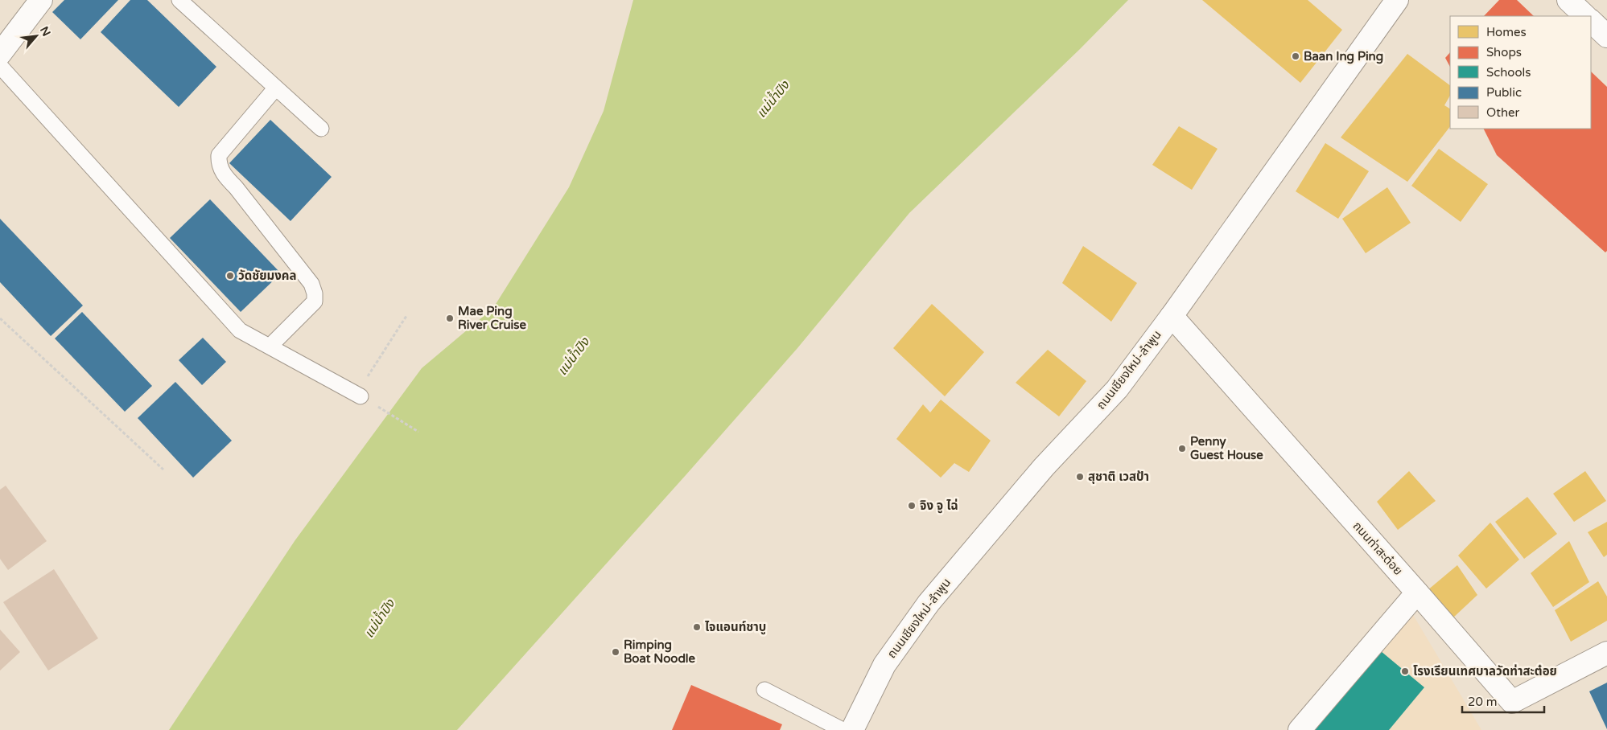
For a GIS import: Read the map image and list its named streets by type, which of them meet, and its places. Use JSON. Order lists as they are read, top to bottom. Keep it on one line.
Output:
{"streets":{"street":["ถนนเชียงใหม่-ลำพูน","ถนนท่าสะต๋อย"]},"crossings":[["ถนนเชียงใหม่-ลำพูน","ถนนท่าสะต๋อย"]],"water":["แม่น้ำปิง"],"places":["Baan Ing Ping","วัดชัยมงคล","Mae Ping River Cruise","Penny Guest House","สุชาติ เวสป้า","จิง จู ไฉ่","ไจแอนท์ชาบู","Rimping Boat Noodle","โรงเรียนเทศบาลวัดท่าสะต๋อย"],"legend":["Homes","Shops","Schools","Public","Other"],"scale_bar":"20 m","north":"top right"}
